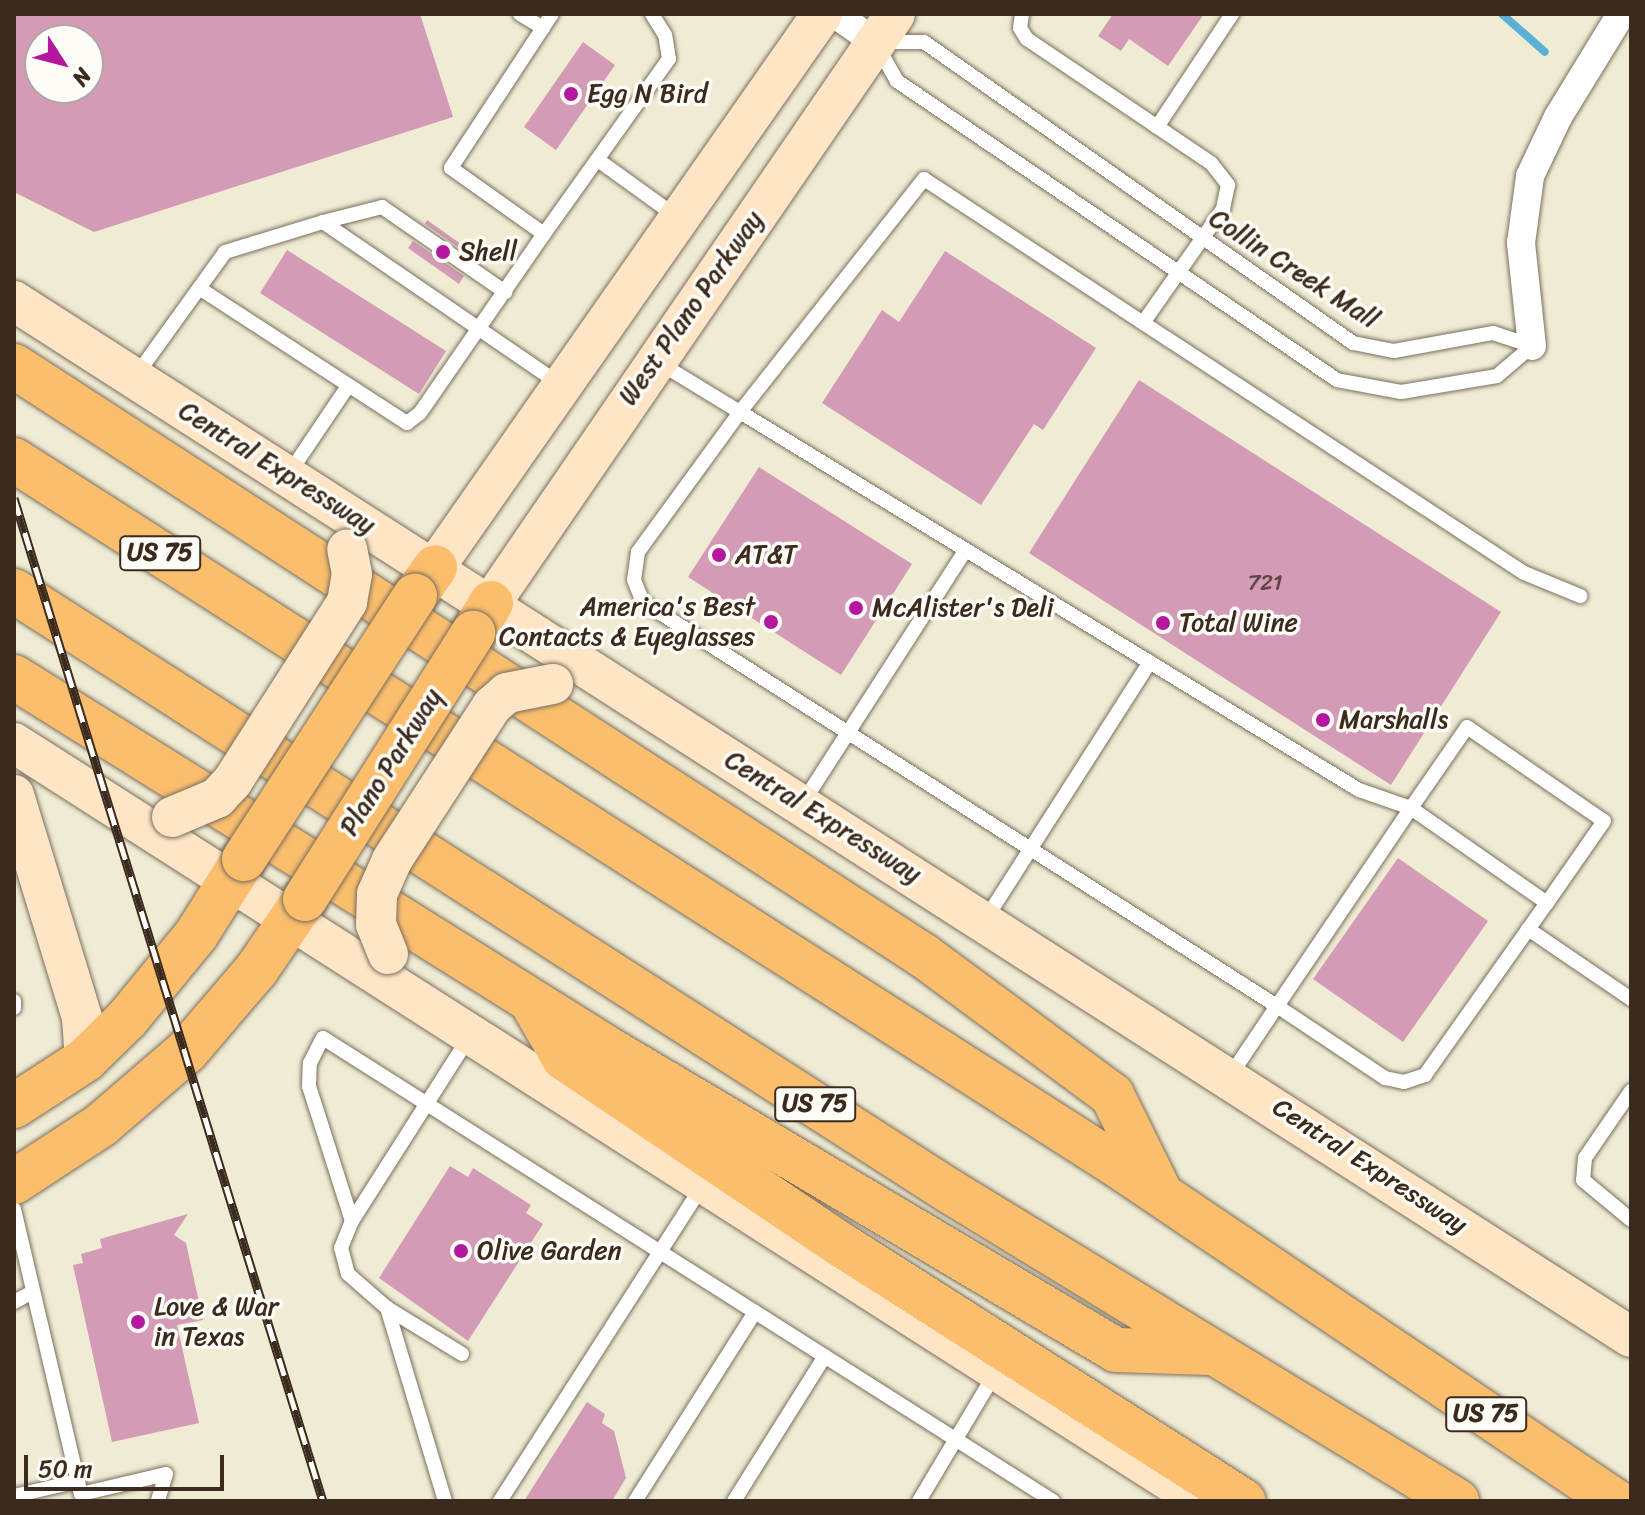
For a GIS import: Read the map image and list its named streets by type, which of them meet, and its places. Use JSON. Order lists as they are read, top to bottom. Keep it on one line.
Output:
{"streets":{"main road":["West Plano Parkway","Central Expressway","US 75","Plano Parkway"],"lane":["Collin Creek Mall"]},"crossings":[["Collin Creek Mall","West Plano Parkway"],["West Plano Parkway","Central Expressway"],["West Plano Parkway","Plano Parkway"],["Central Expressway","Plano Parkway"]],"places":["Egg N Bird","Shell","AT&T","McAlister's Deli","America's Best Contacts & Eyeglasses","Total Wine","Marshalls","Olive Garden","Love & War in Texas"],"house_numbers":["721"],"scale_bar":"50 m","north":"bottom right"}
